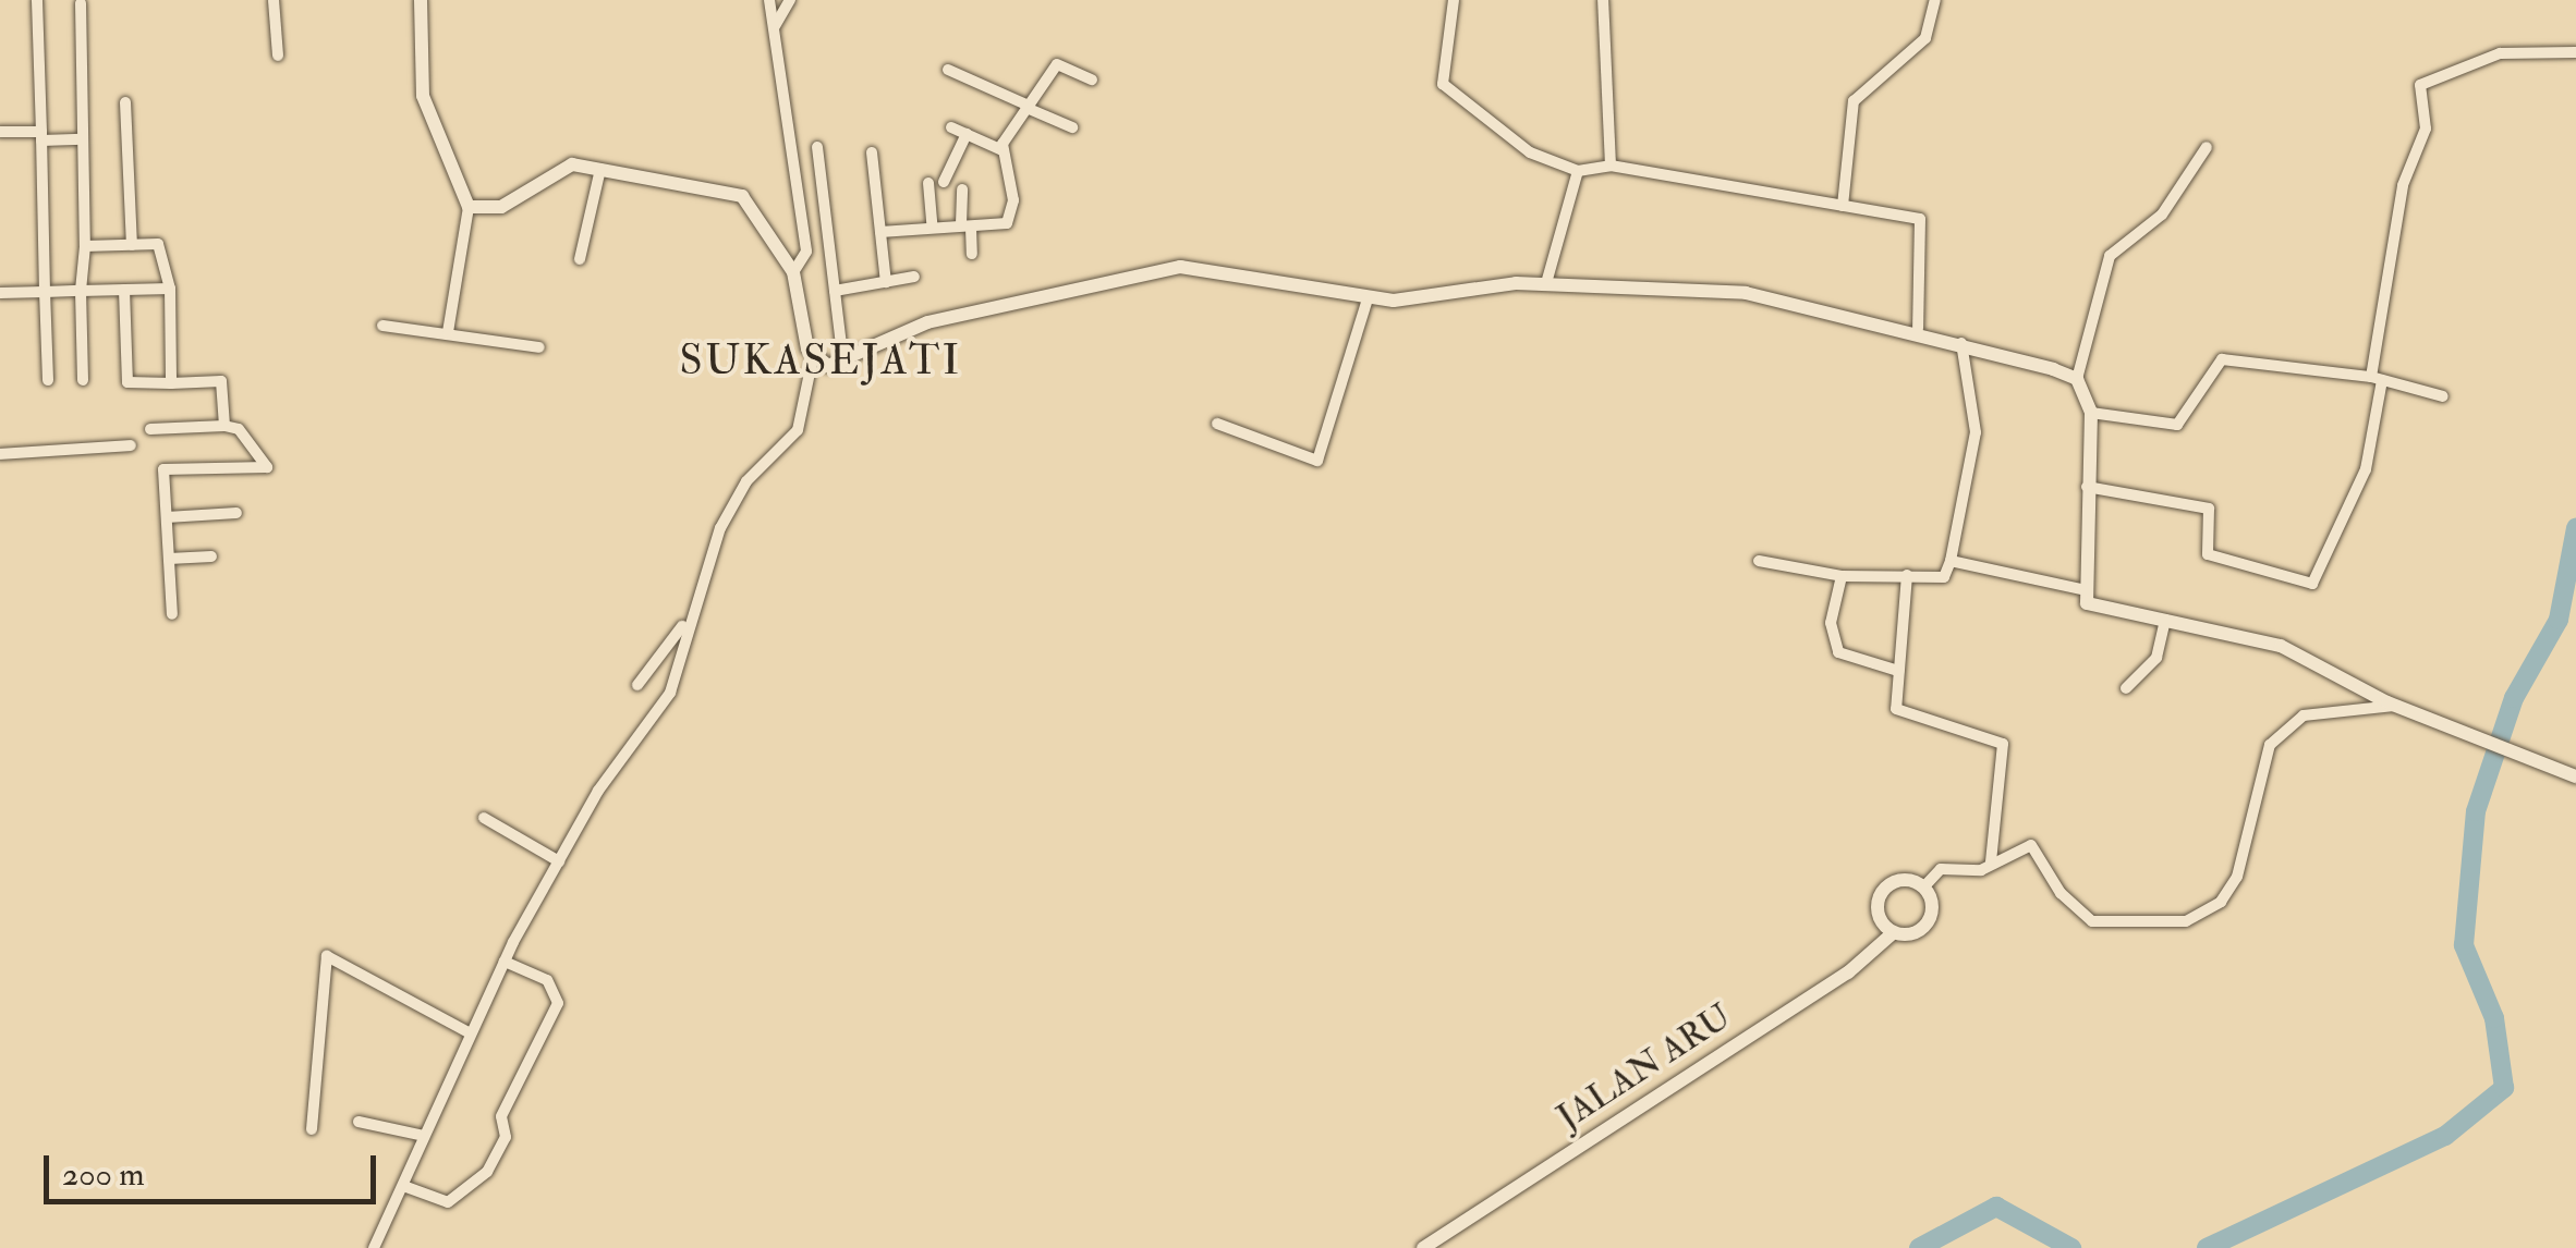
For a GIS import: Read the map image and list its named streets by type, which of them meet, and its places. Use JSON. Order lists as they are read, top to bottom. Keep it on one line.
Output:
{"streets":{"street":["JALAN ARU"]},"districts":["SUKASEJATI"],"scale_bar":"200 m"}
